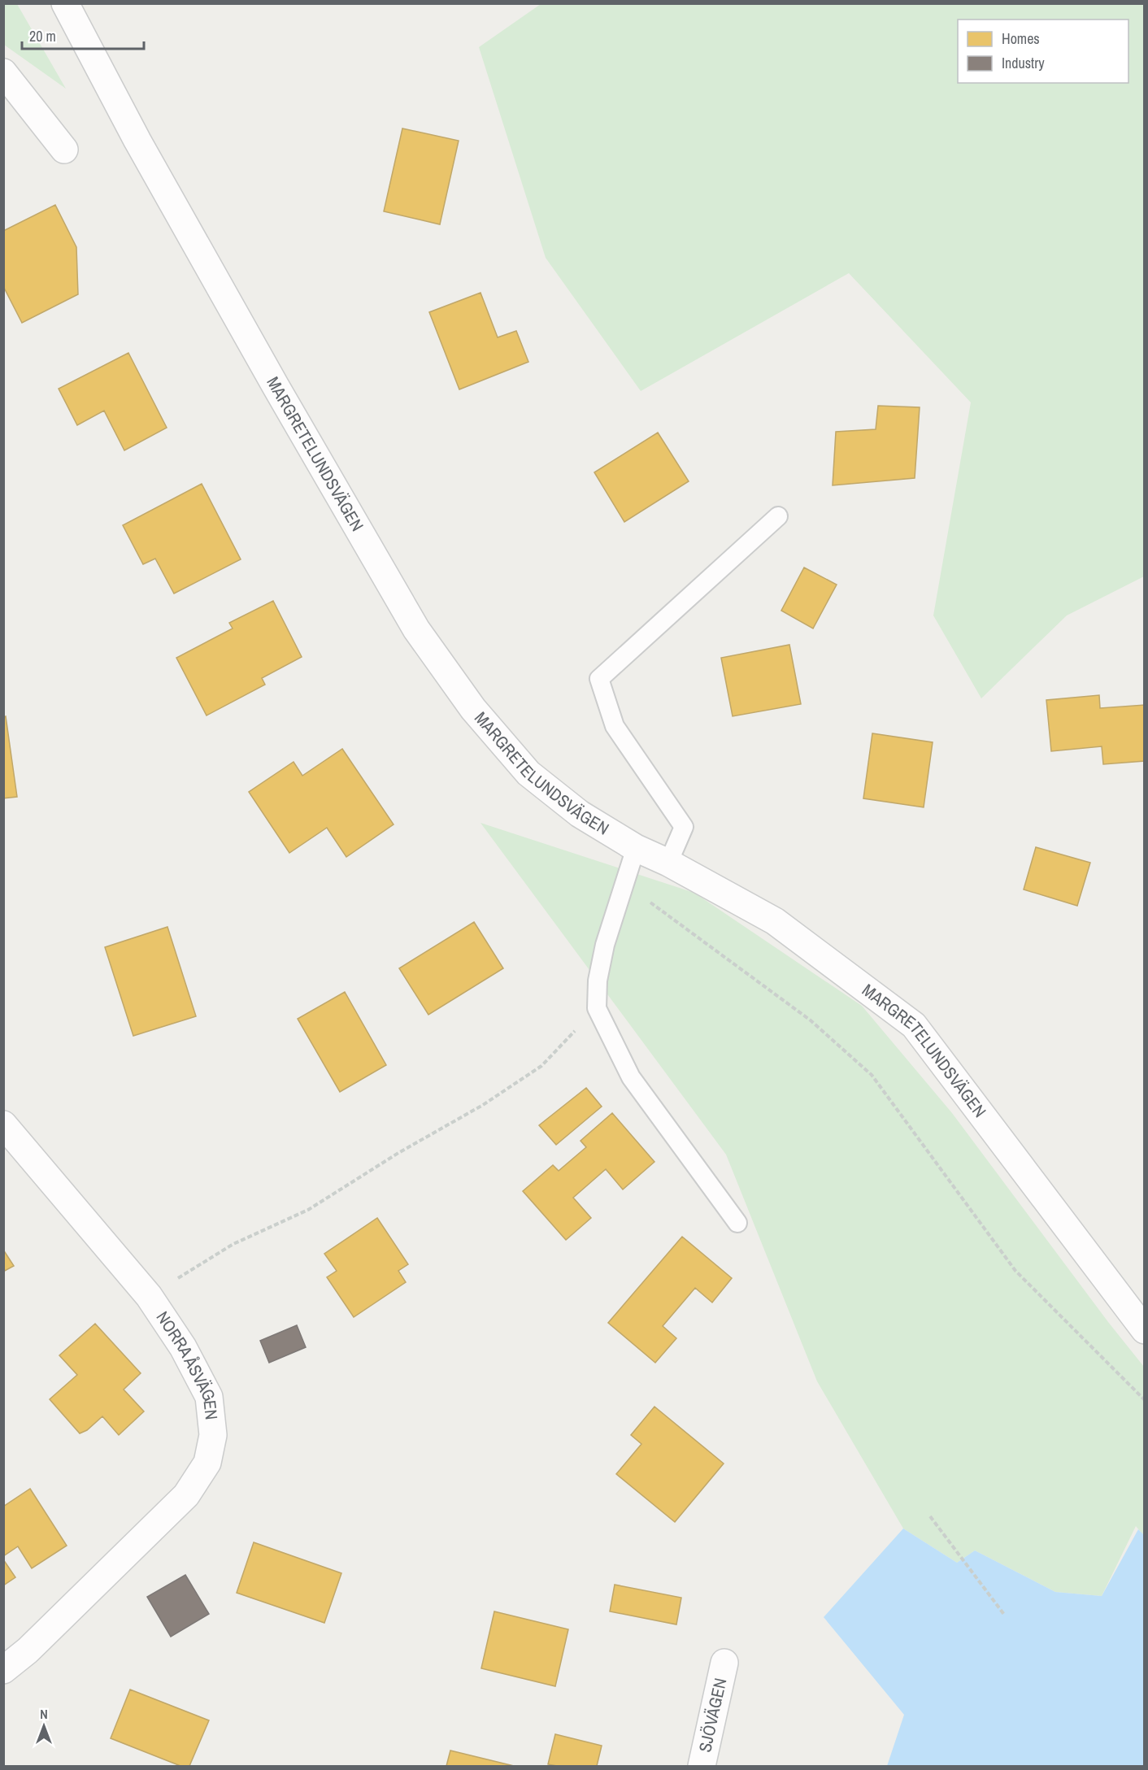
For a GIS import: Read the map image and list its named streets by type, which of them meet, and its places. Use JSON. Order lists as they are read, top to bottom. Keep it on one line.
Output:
{"streets":{"street":["MARGRETELUNDSVÄGEN","NORRA ÅSVÄGEN","SJÖVÄGEN"]},"legend":["Homes","Industry"],"scale_bar":"20 m","north":"top"}
